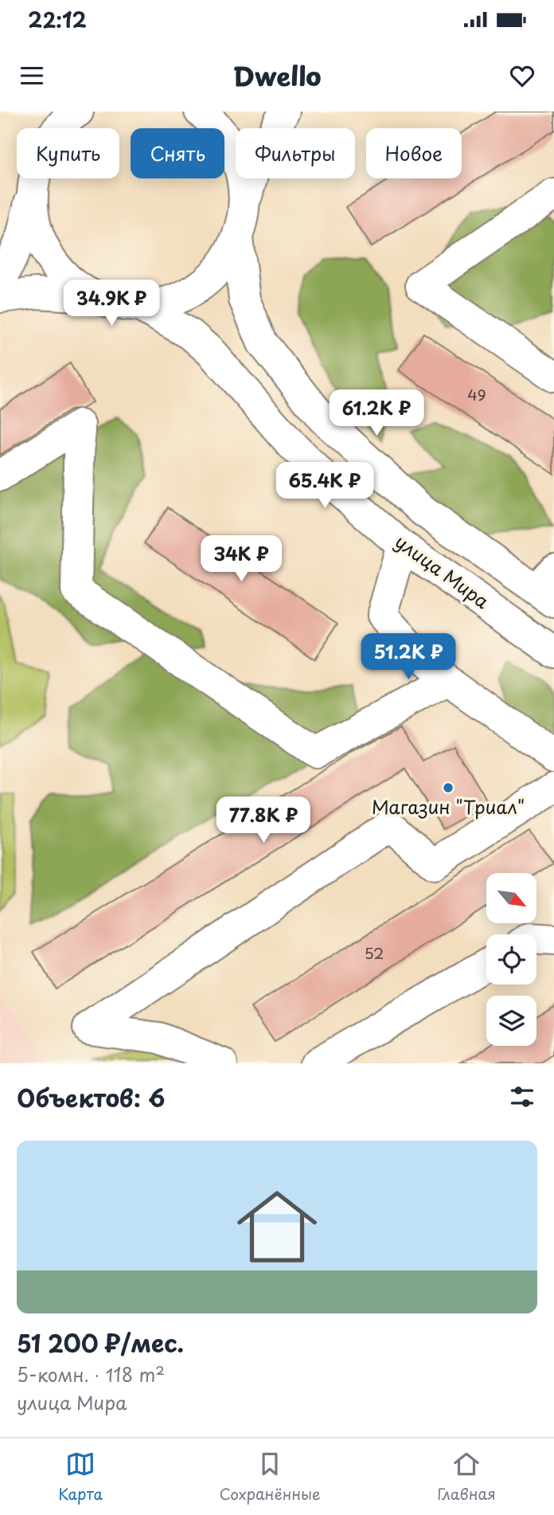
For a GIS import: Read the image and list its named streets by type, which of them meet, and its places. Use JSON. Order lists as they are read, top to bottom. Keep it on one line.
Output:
{"streets":{"main road":["улица Мира"]},"places":["Магазин \"Триал\""],"house_numbers":["49","52"],"north":"bottom right","page":{"status":"22:12","header":"Dwello","chip":["Купить","Снять","Фильтры","Новое"],"price":["34.9K ₽","61.2K ₽","65.4K ₽","34K ₽","51.2K ₽","77.8K ₽"],"heading":"Объектов: 6","list":[{"name":"51 200 ₽/мес.","note":"5-комн. · 118 m² · улица Мира"}],"tabs":["Карта","Сохранённые","Главная"]}}
